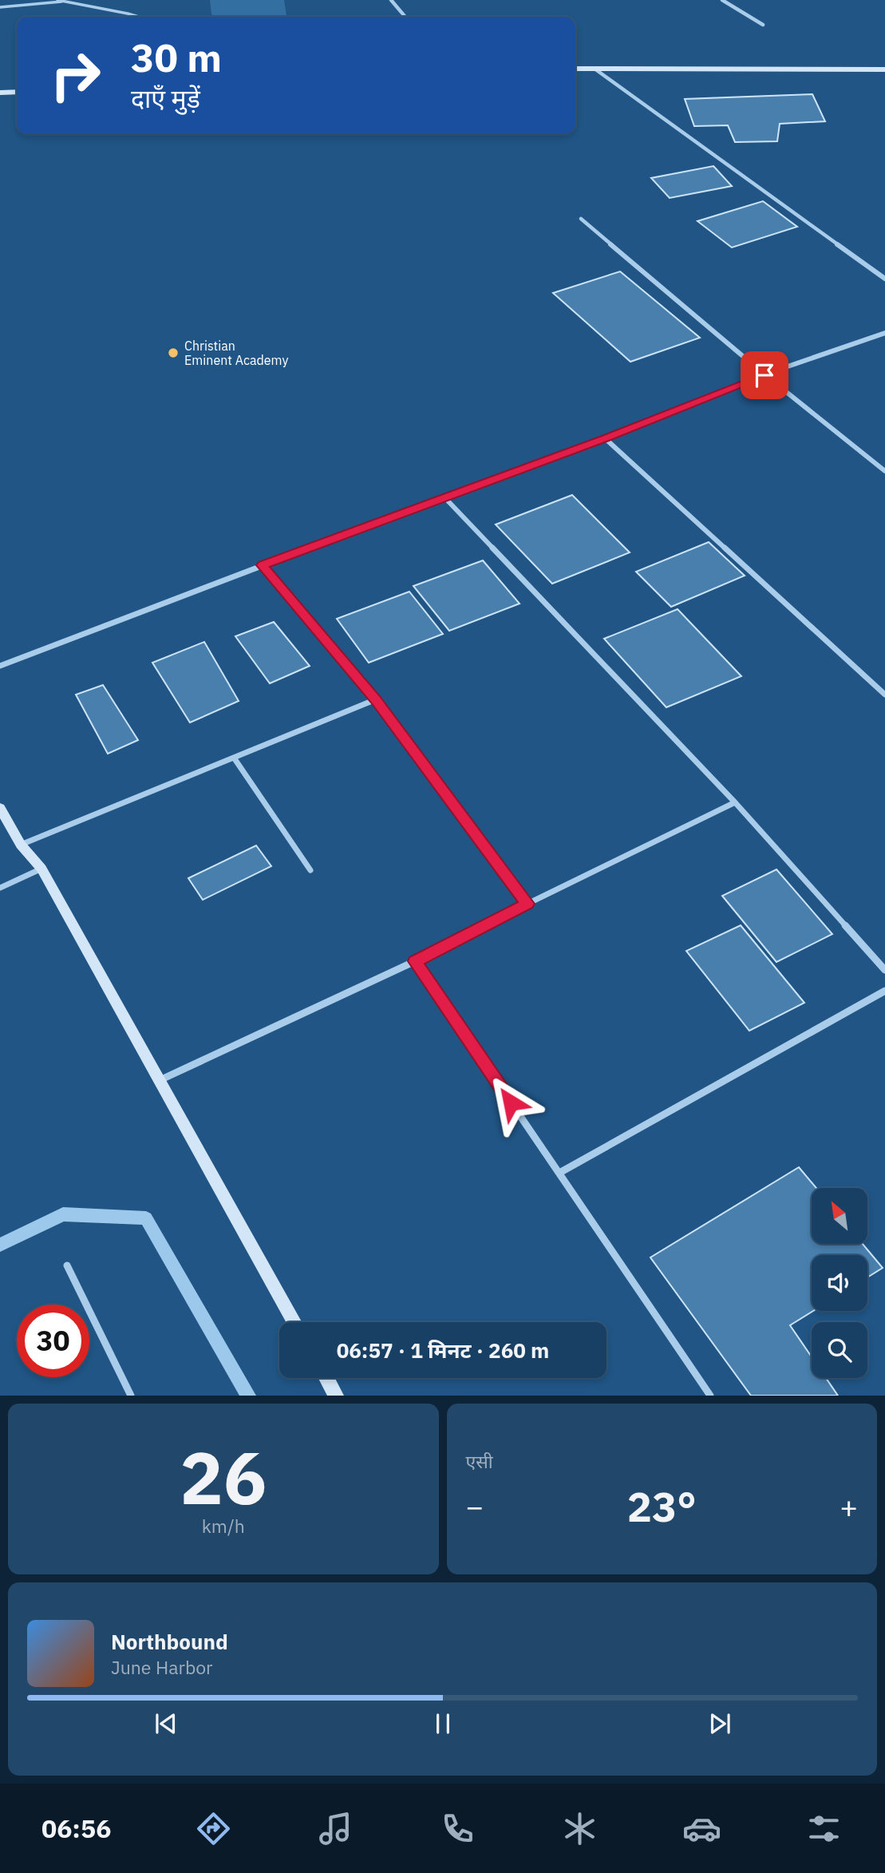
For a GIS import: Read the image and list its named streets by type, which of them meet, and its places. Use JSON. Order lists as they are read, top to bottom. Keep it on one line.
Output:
{"places":["Christian Eminent Academy"],"north":"top left","page":{"turn":["30 m","दाएँ मुड़ें"],"limit":"30","trip":"06:57 · 1 मिनट · 260 m","tile":[["26","km/h"],"एसी"],"heat":["−","23°","+"],"song":["Northbound","June Harbor"],"tabs":"06:56"}}
